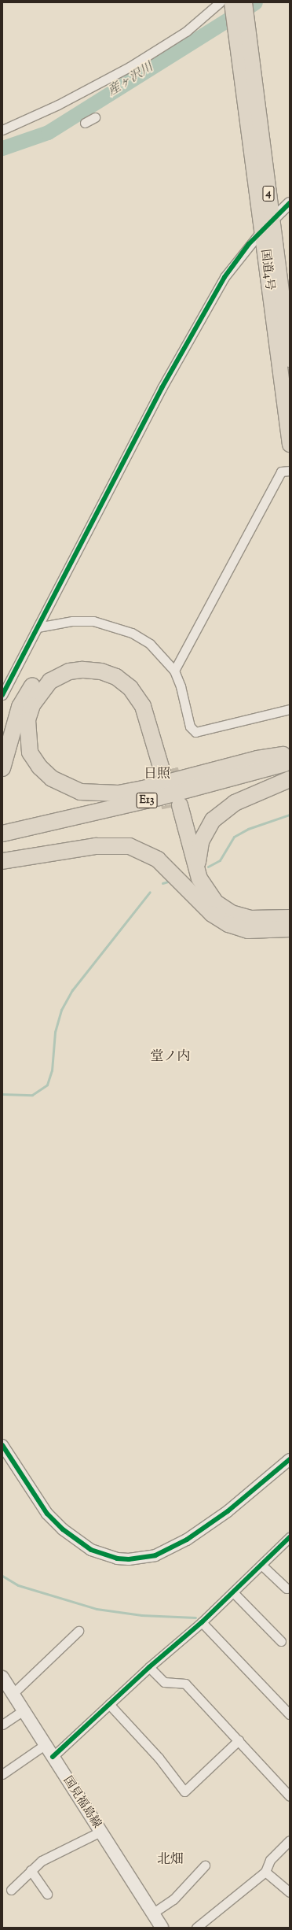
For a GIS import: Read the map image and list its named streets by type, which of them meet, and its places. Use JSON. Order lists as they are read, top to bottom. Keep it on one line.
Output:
{"streets":{"highway":["4","国道4号","E13"],"main road":["国見福島線"]},"districts":["日照","堂ノ内","北畑"],"water":["産ヶ沢川"]}
